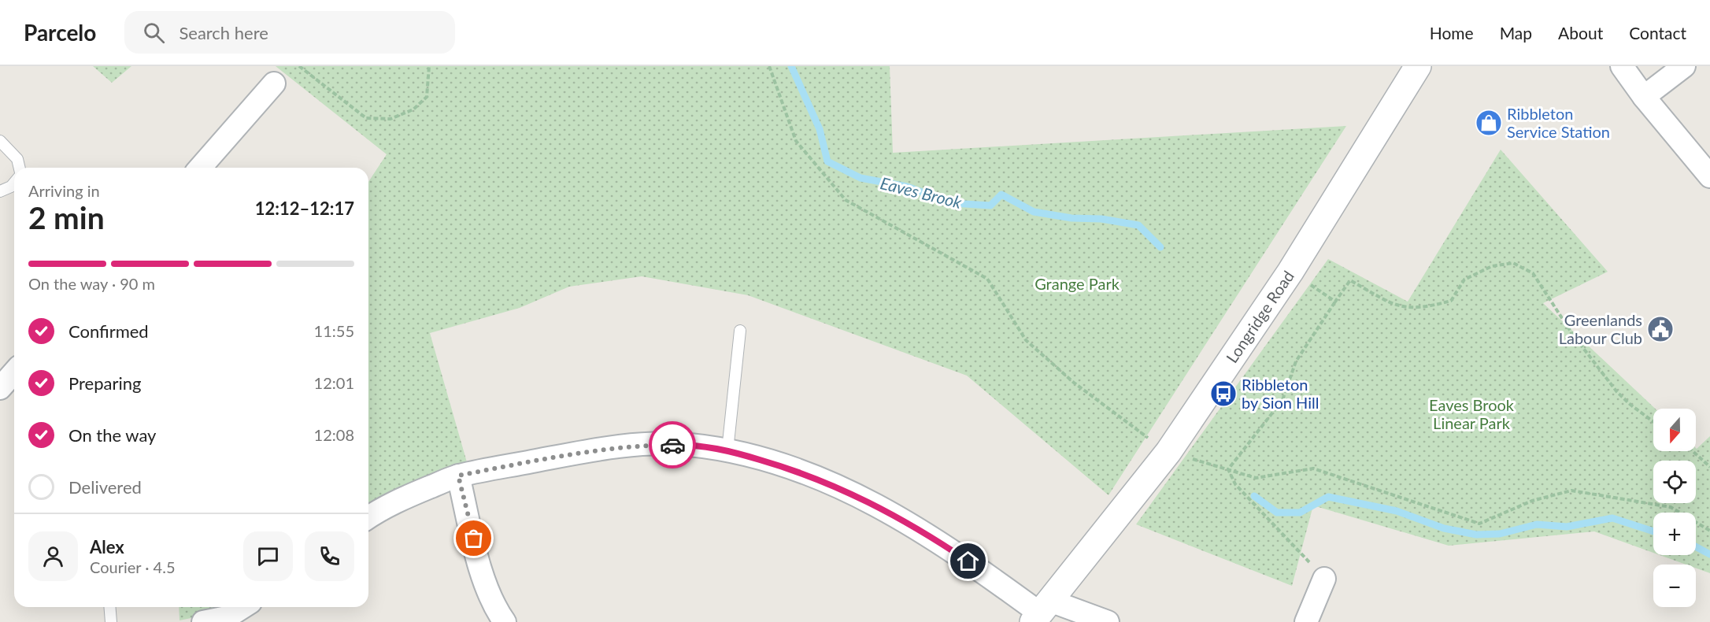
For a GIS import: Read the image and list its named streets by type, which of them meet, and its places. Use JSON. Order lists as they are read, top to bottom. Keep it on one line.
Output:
{"streets":{"main road":["Longridge Road"]},"water":["Eaves Brook"],"parks":["Grange Park","Eaves Brook Linear Park"],"places":{"shop":["Ribbleton Service Station"],"public building":["Greenlands Labour Club"],"bus stop":["Ribbleton by Sion Hill"]},"north":"bottom","page":{"header":"Parcelo","search":"Search here","nav":["Home","Map","About","Contact"],"heading":["2 min","Arriving in","12:12–12:17"],"panel":["Alex","Courier · 4.5"],"bar":"On the way · 90 m","list":[["Confirmed","11:55"],["Preparing","12:01"],["On the way","12:08"],"Delivered"],"map_buttons":["+","−"]}}
